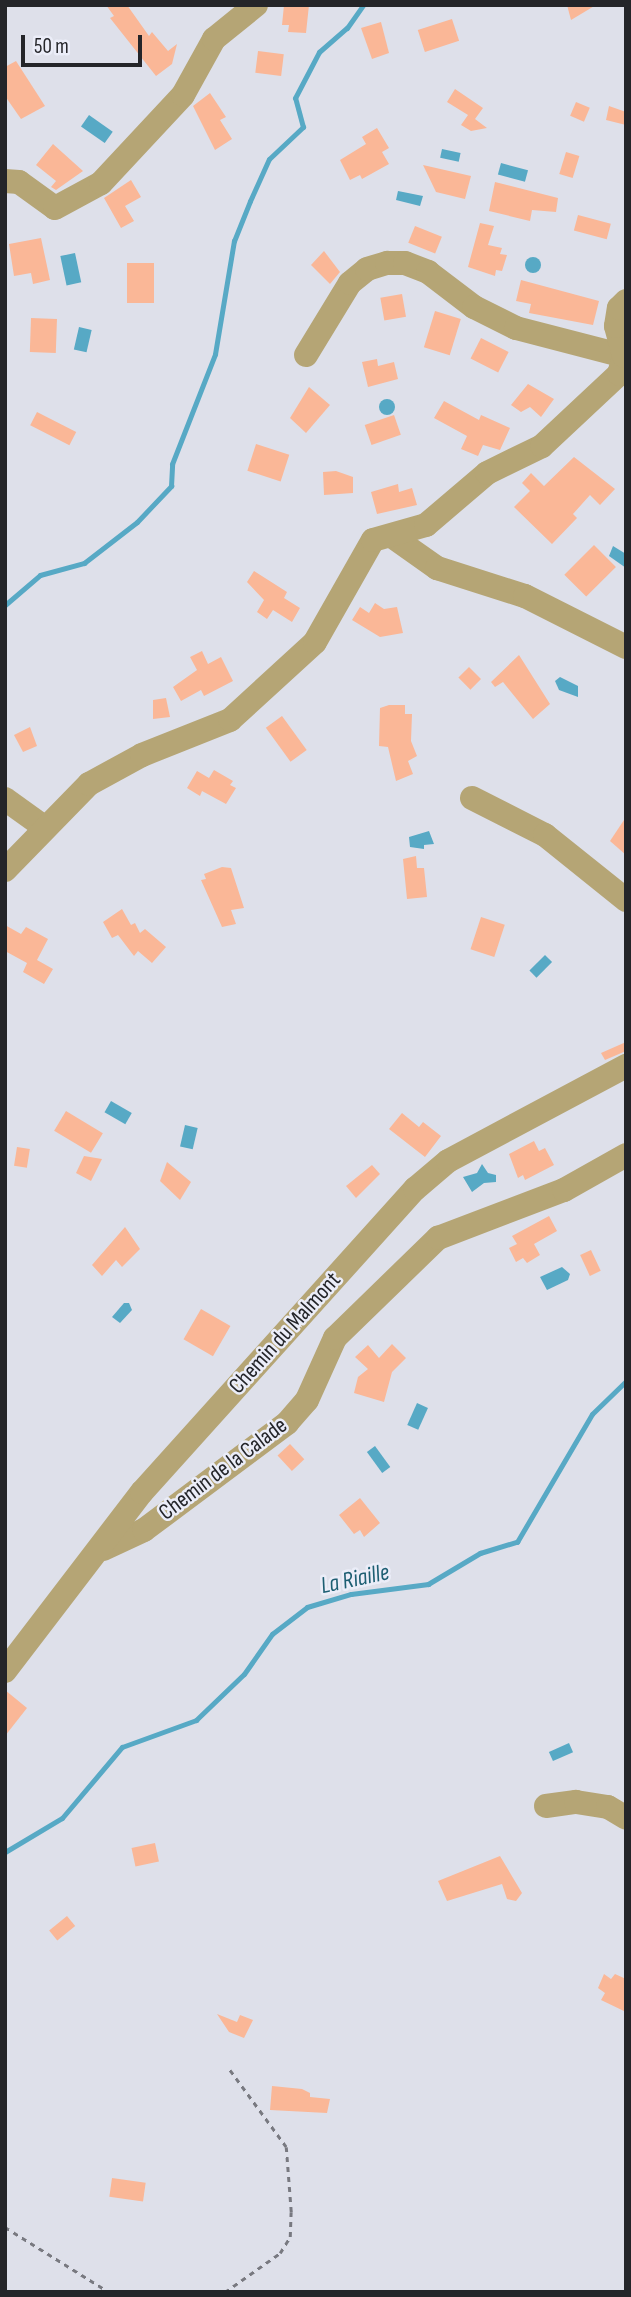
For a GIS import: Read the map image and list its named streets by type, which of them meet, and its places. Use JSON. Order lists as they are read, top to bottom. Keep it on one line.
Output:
{"streets":{"street":["Chemin du Malmont","Chemin de la Calade"]},"crossings":[["Chemin du Malmont","Chemin de la Calade"]],"water":["La Riaille"],"scale_bar":"50 m"}
